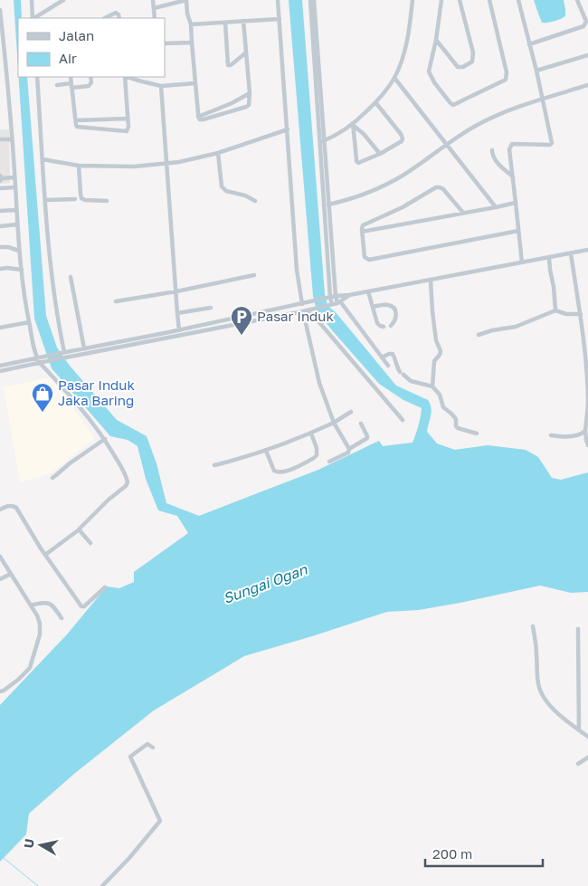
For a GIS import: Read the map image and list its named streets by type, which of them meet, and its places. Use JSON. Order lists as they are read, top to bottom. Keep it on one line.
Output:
{"water":["Sungai Ogan"],"places":{"parking":["Pasar Induk"],"shop":["Pasar Induk Jaka Baring"]},"legend":["Jalan","Air"],"scale_bar":"200 m","north":"left"}
